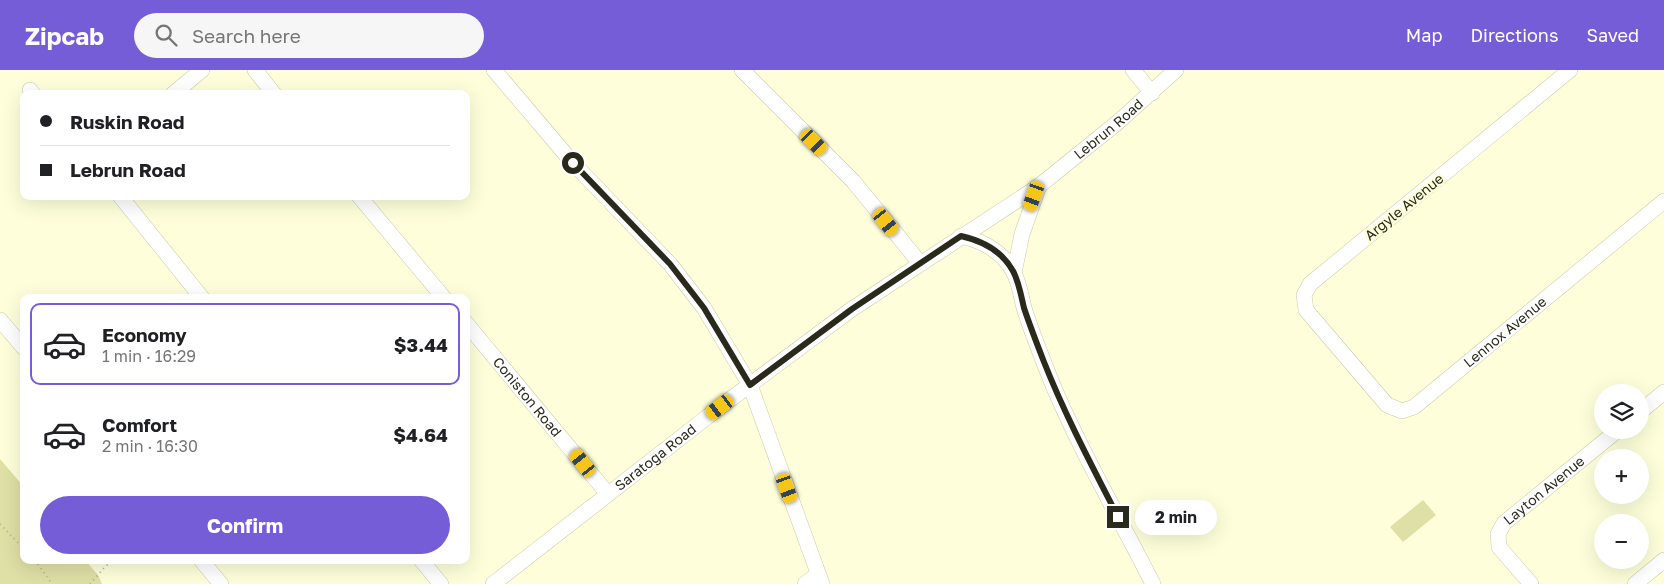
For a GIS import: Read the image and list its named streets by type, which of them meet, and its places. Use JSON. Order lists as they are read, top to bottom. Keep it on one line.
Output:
{"streets":{"street":["Lebrun Road","Argyle Avenue","Lennox Avenue","Coniston Road","Saratoga Road","Layton Avenue"]},"crossings":[["Lebrun Road","Saratoga Road"],["Argyle Avenue","Lennox Avenue"],["Coniston Road","Saratoga Road"]],"page":{"header":"Zipcab","search":"Search here","nav":["Map","Directions","Saved"],"banner":["Ruskin Road","Lebrun Road"],"list":[{"name":"Economy","note":"1 min · 16:29","value":"$3.44"},{"name":"Comfort","note":"2 min · 16:30","value":"$4.64"}],"map_buttons":["+","−"],"buttons":"Confirm","bubble":"2 min"}}
